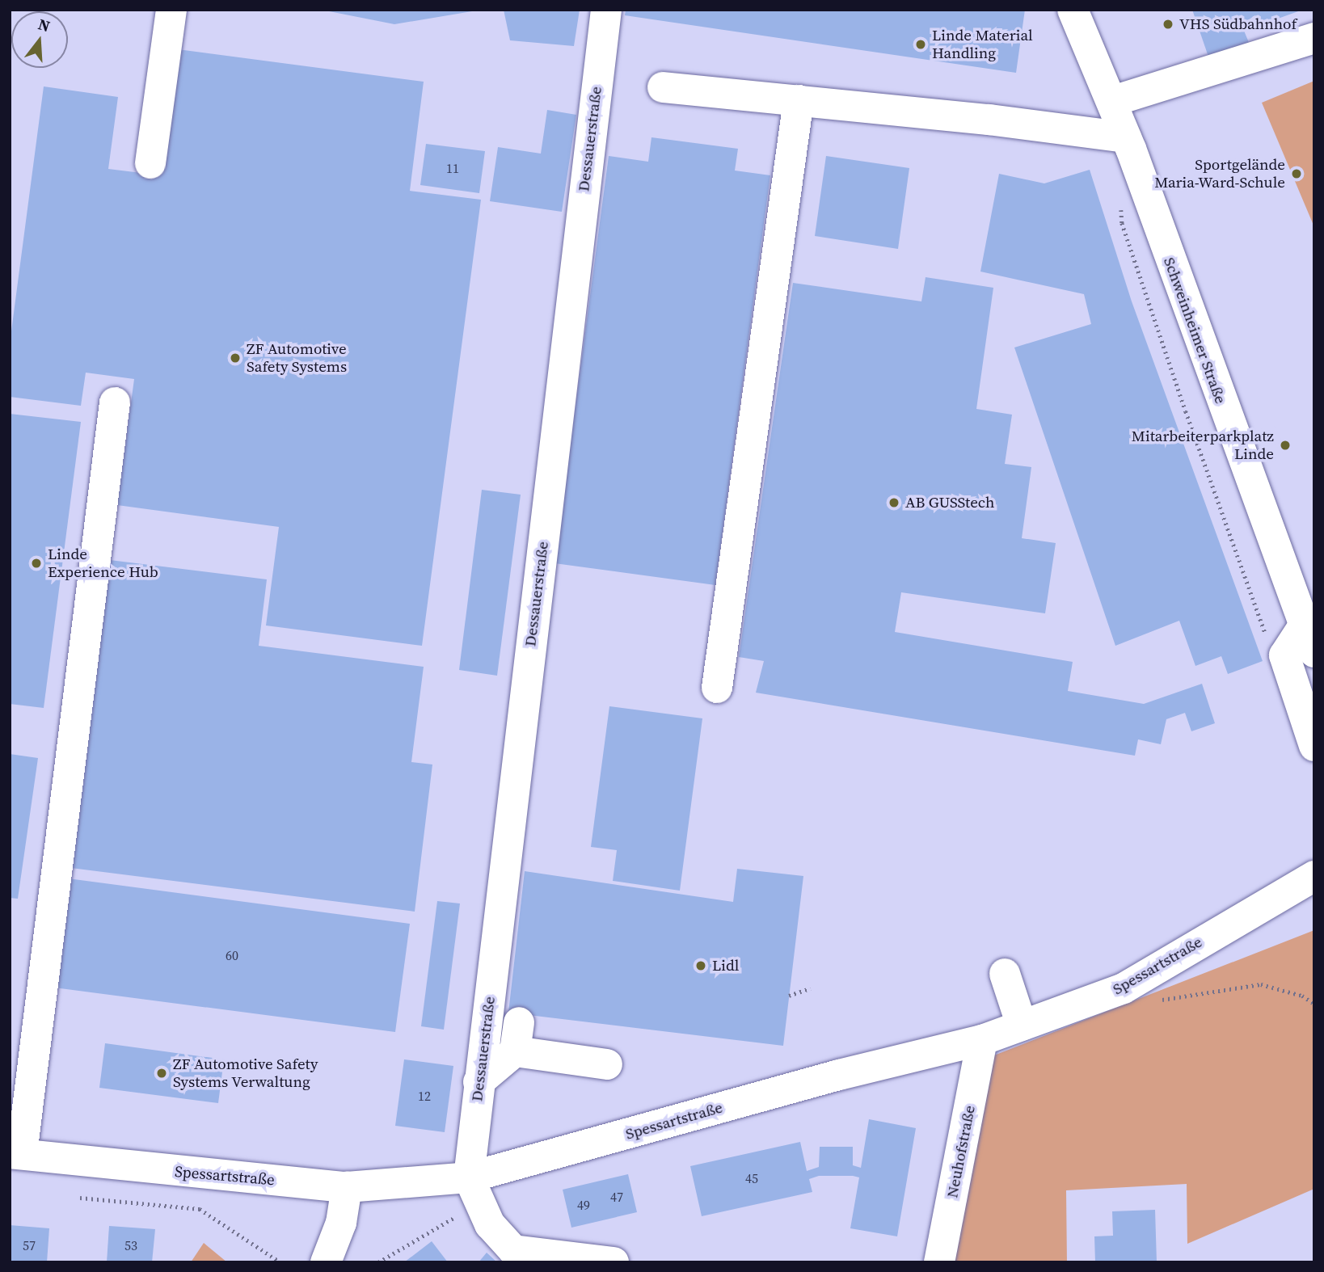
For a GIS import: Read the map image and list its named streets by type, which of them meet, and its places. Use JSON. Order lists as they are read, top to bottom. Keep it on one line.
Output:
{"streets":{"street":["Dessauerstraße","Schweinheimer Straße","Spessartstraße","Neuhofstraße"]},"crossings":[["Dessauerstraße","Spessartstraße"],["Spessartstraße","Neuhofstraße"]],"places":["VHS Südbahnhof","Linde Material Handling","Sportgelände Maria-Ward-Schule","ZF Automotive Safety Systems","Mitarbeiterparkplatz Linde","AB GUSStech","Linde Experience Hub","Lidl","ZF Automotive Safety Systems Verwaltung"],"house_numbers":["11","60","12","45","47","49","57","53"],"north":"top"}
